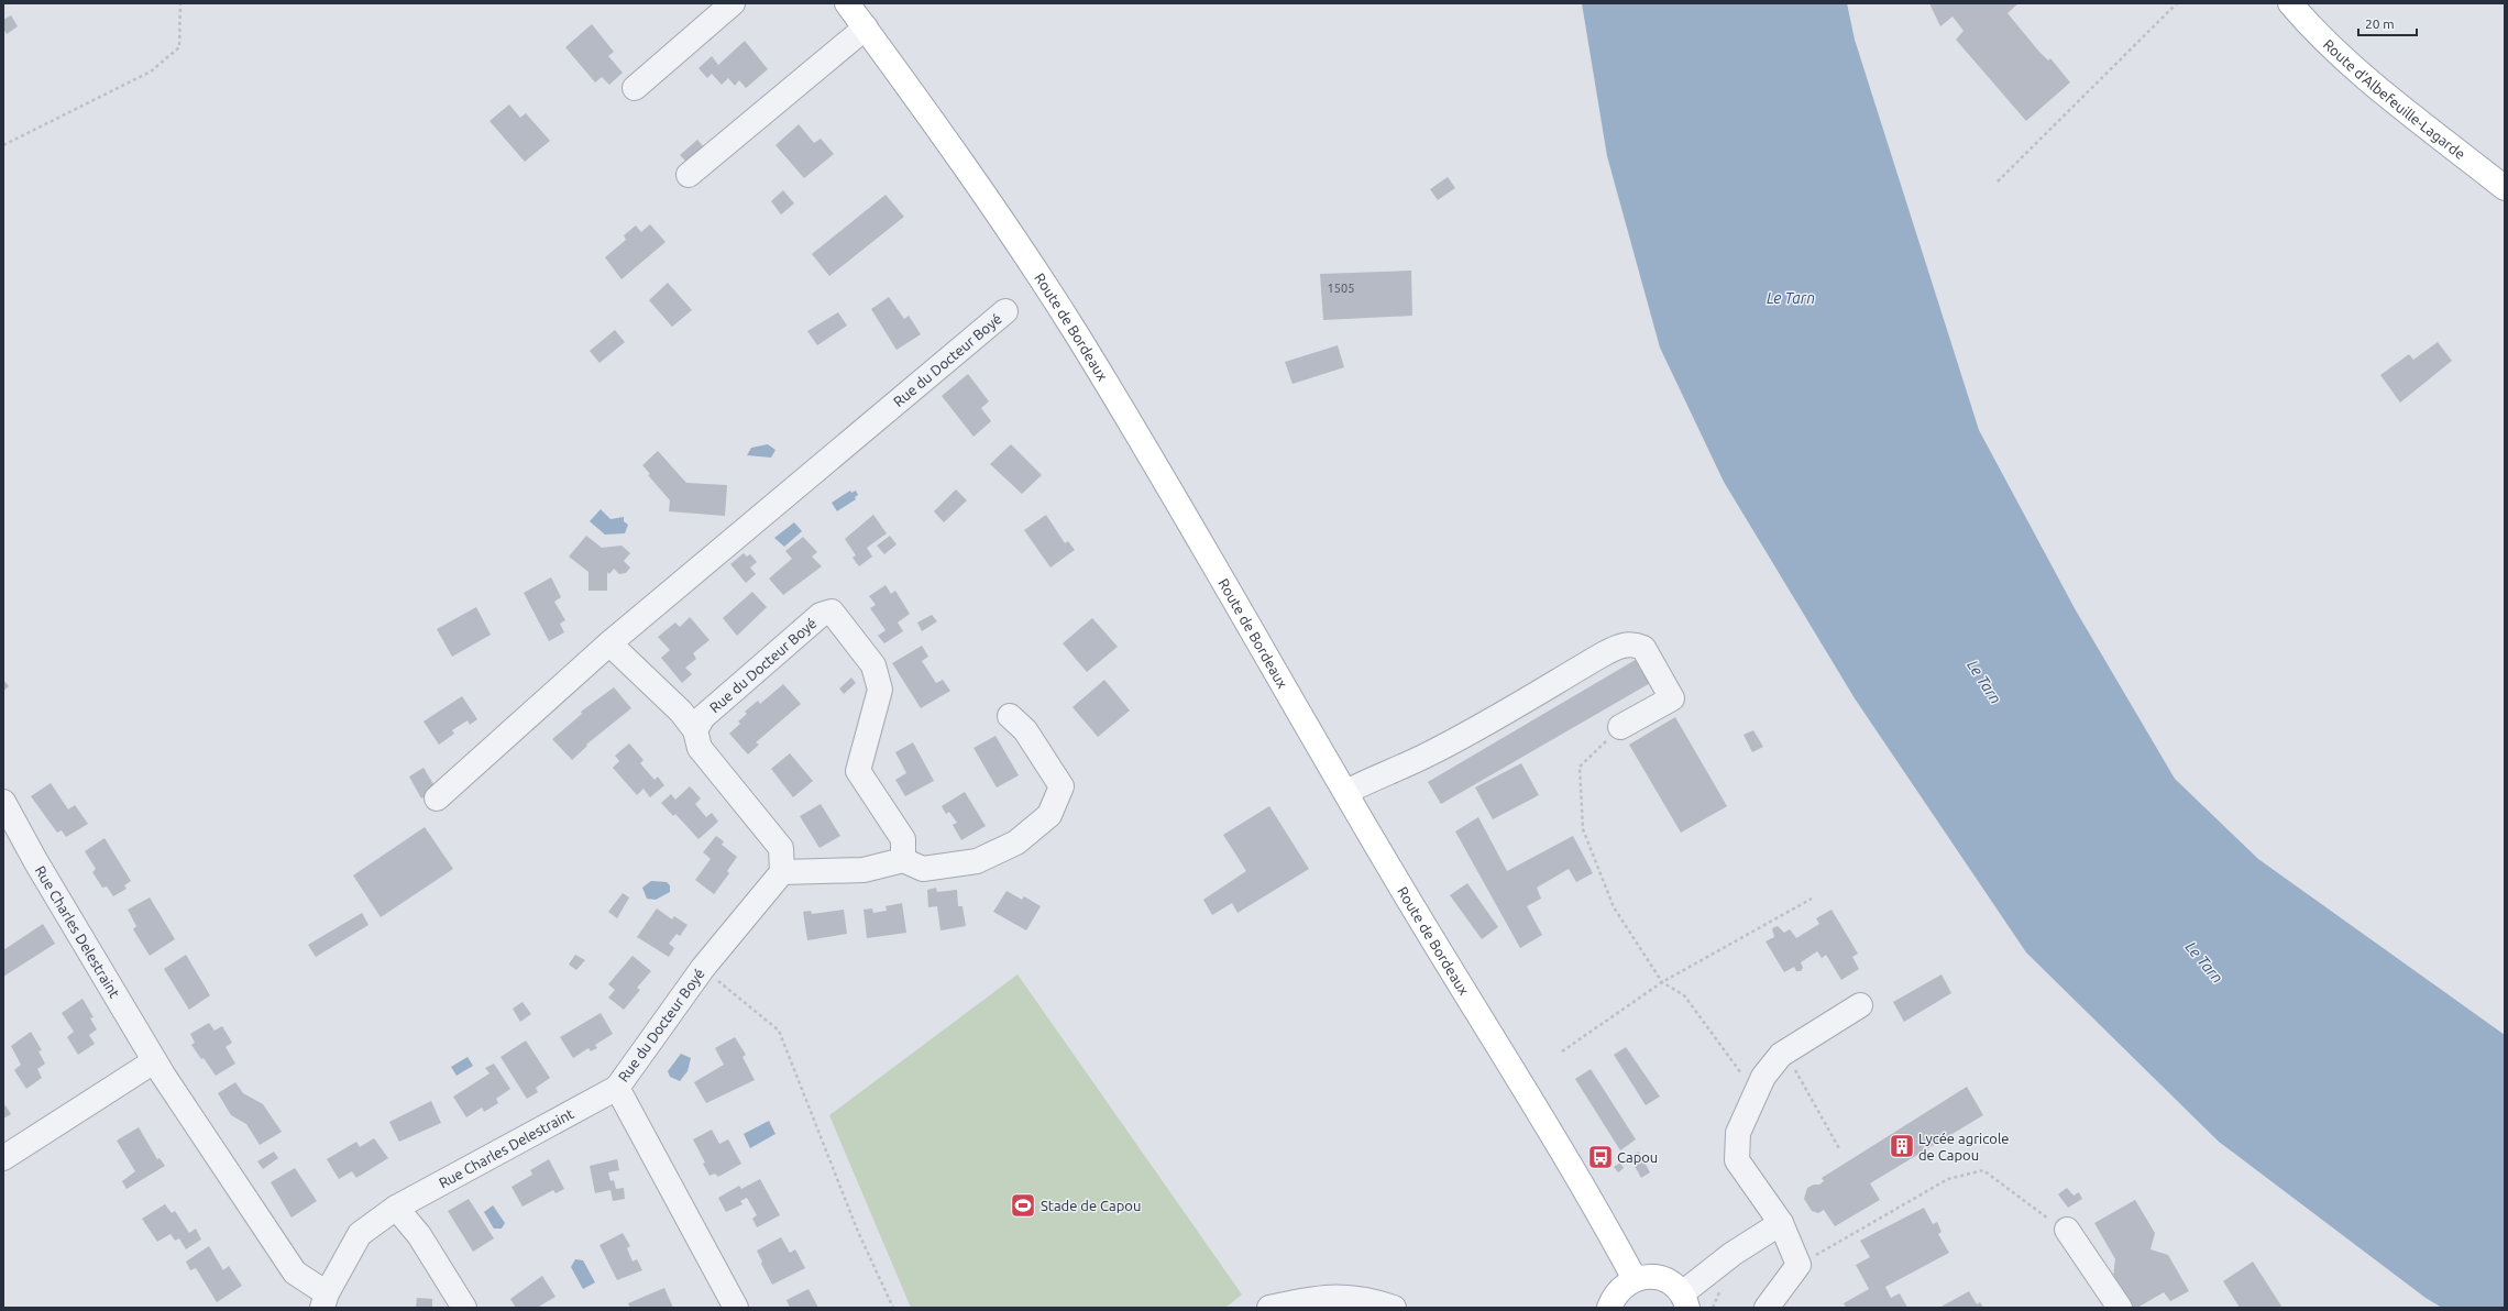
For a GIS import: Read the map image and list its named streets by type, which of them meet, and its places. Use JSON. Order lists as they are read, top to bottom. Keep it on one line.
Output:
{"streets":{"main road":["Route d'Albefeuille-Lagarde","Route de Bordeaux"],"street":["Rue du Docteur Boyé","Rue Charles Delestraint"]},"crossings":[["Rue du Docteur Boyé","Rue Charles Delestraint"]],"water":["Le Tarn"],"places":{"building":["Lycée agricole de Capou"],"bus stop":["Capou"],"sports":["Stade de Capou"]},"house_numbers":["1505"],"scale_bar":"20 m"}
